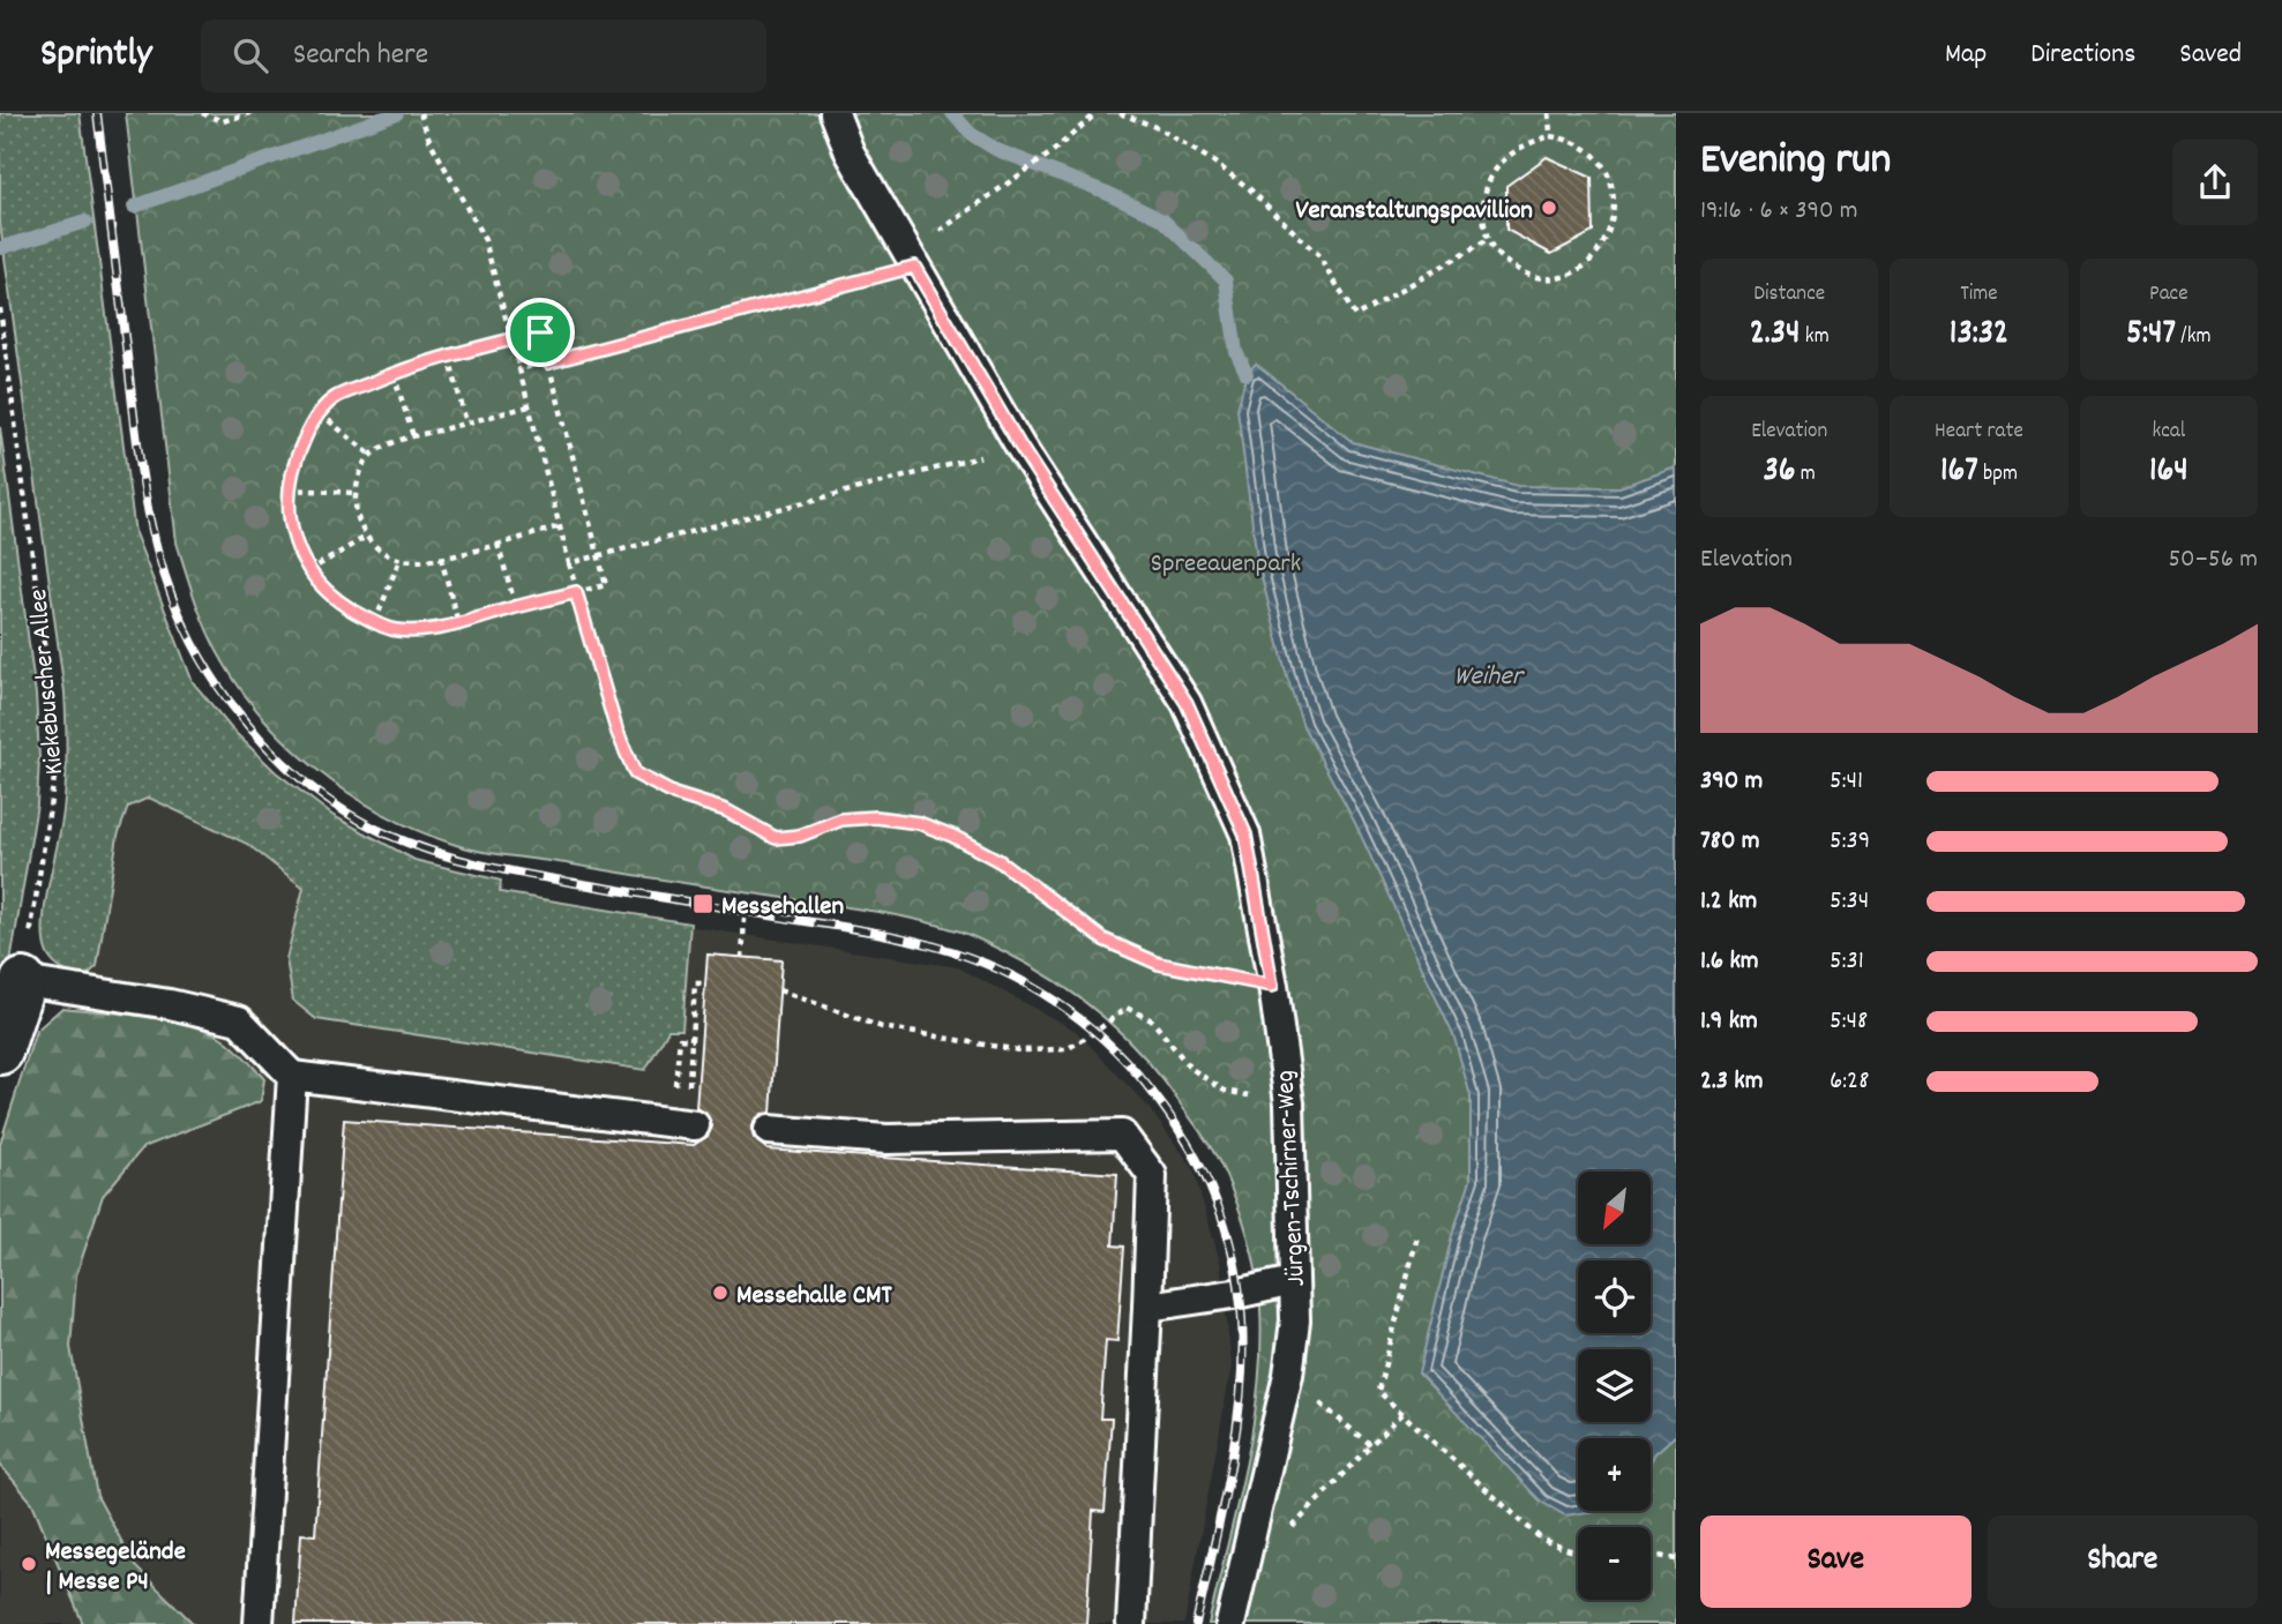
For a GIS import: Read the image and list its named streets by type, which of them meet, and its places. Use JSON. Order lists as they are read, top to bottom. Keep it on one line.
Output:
{"streets":{"lane":["Jürgen-Tschirner-Weg"],"path":["Kiekebuscher Allee"]},"water":["Weiher"],"parks":["Spreeauenpark"],"places":{"other":["Veranstaltungspavillion","Messehalle CMT","Messegelände | Messe P4"],"transit":["Messehallen"]},"north":"bottom left","page":{"header":"Sprintly","search":"Search here","nav":["Map","Directions","Saved"],"heading":["Evening run","19:16 · 6 × 390 m"],"stats":[["Distance","2.34 km"],["Time","13:32"],["Pace","5:47 /km"],["Elevation","36 m"],["Heart rate","167 bpm"],["kcal","164"]],"chart":["Elevation","50–56 m"],"list":[{"name":"390 m","note":"5:41"},{"name":"780 m","note":"5:39"},{"name":"1.2 km","note":"5:34"},{"name":"1.6 km","note":"5:31"},{"name":"1.9 km","note":"5:48"},{"name":"2.3 km","note":"6:28"}],"map_buttons":["+","−"],"buttons":["Save","Share"]}}
